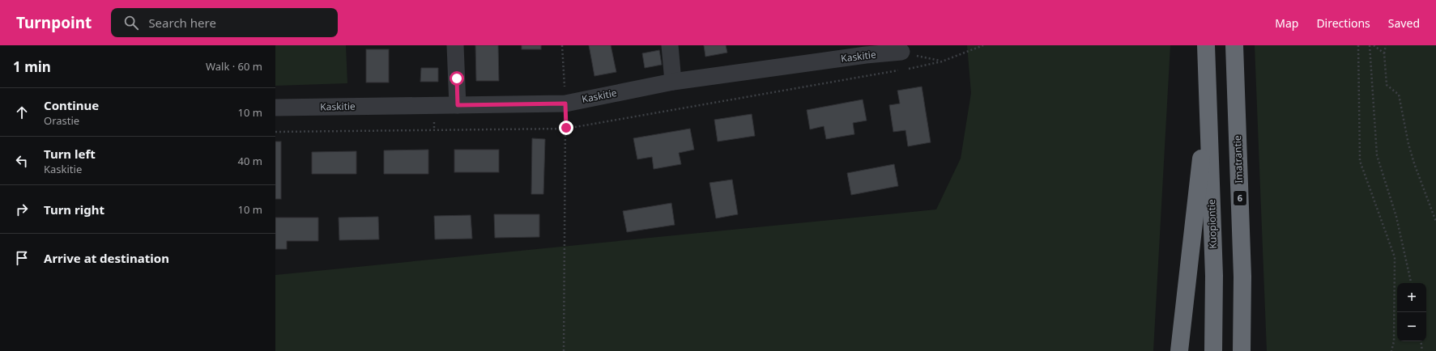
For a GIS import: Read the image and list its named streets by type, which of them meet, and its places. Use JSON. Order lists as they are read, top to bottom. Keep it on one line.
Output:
{"streets":{"highway":["Imatrantie","6","Kuopiontie"],"street":["Kaskitie"]},"page":{"header":"Turnpoint","search":"Search here","nav":["Map","Directions","Saved"],"heading":["1 min","Walk · 60 m"],"list":[["Continue","Orastie","10 m"],["Turn left","Kaskitie","40 m"],["Turn right","10 m"],"Arrive at destination"],"map_buttons":["+","−"]}}
